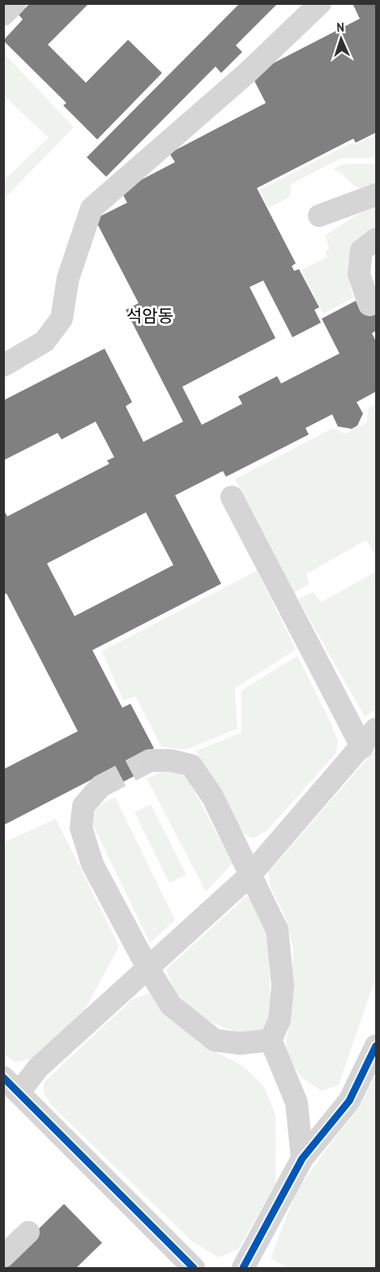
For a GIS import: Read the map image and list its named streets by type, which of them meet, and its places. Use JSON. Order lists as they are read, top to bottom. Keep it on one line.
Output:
{"districts":["석암동"],"north":"top"}
